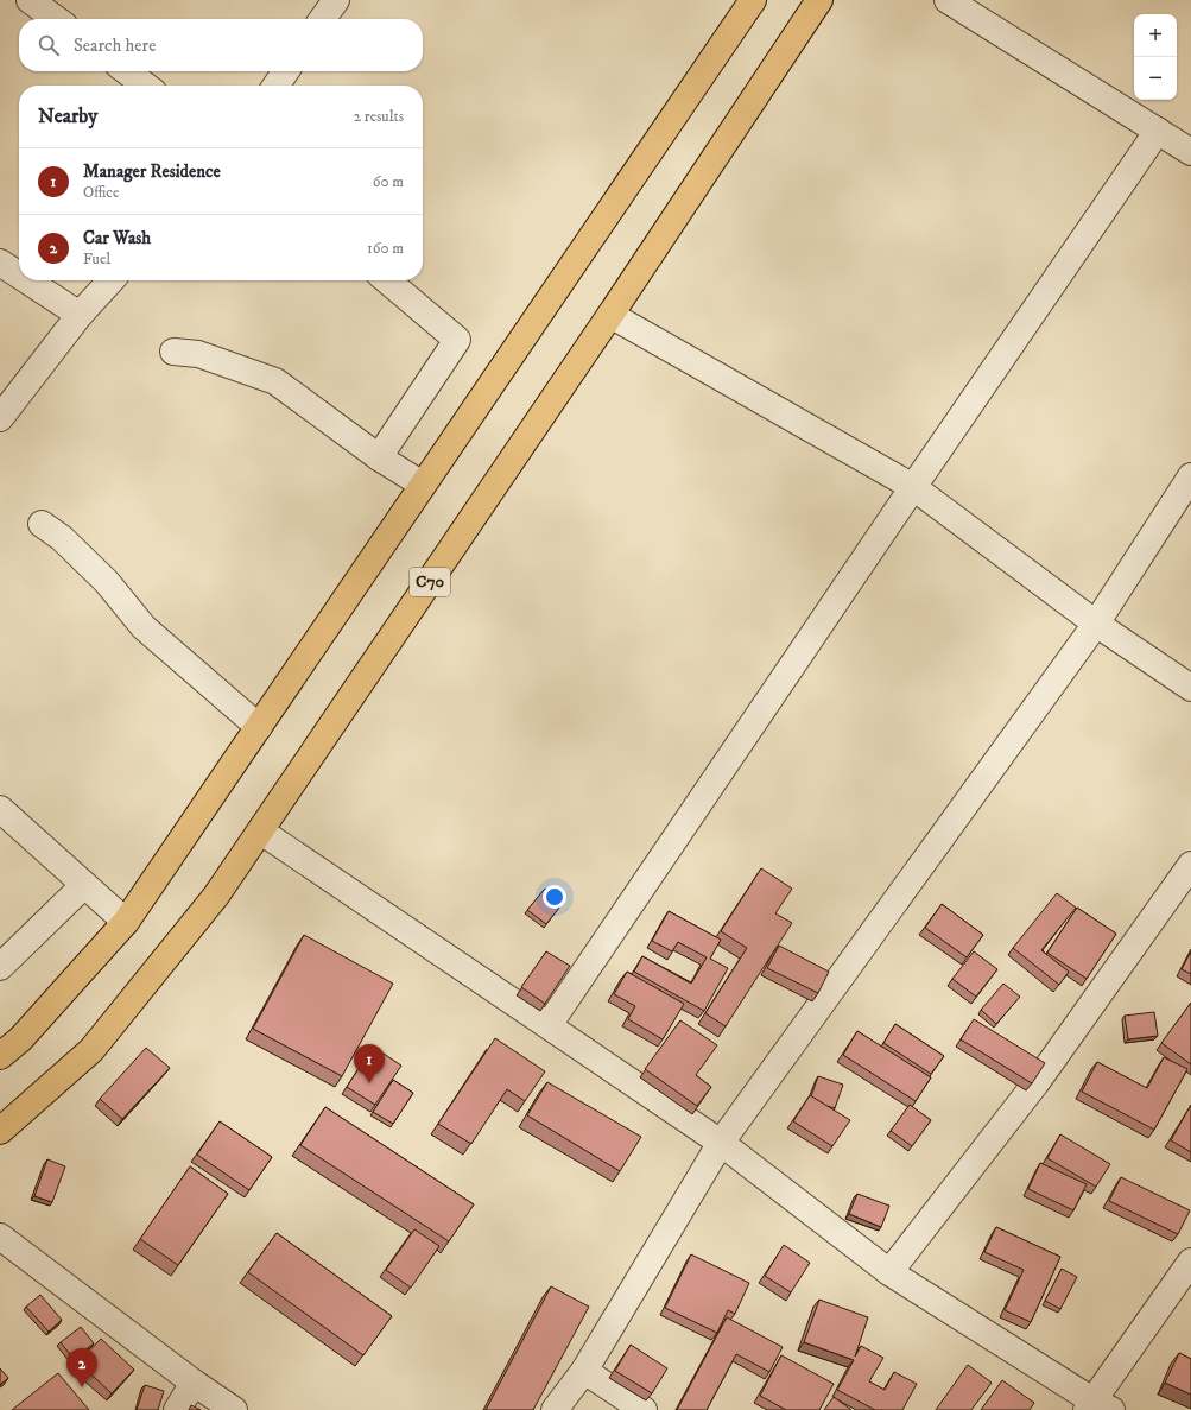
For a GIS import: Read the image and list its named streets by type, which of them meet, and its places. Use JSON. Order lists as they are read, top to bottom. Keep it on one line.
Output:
{"streets":{"highway":["C70"]},"page":{"map_buttons":["+","−"],"search":"Search here","heading":["Nearby","2 results"],"list":[{"mark":"1","name":"Manager Residence","note":"Office","value":"60 m"},{"mark":"2","name":"Car Wash","note":"Fuel","value":"160 m"}],"pins":["1","2"]}}
